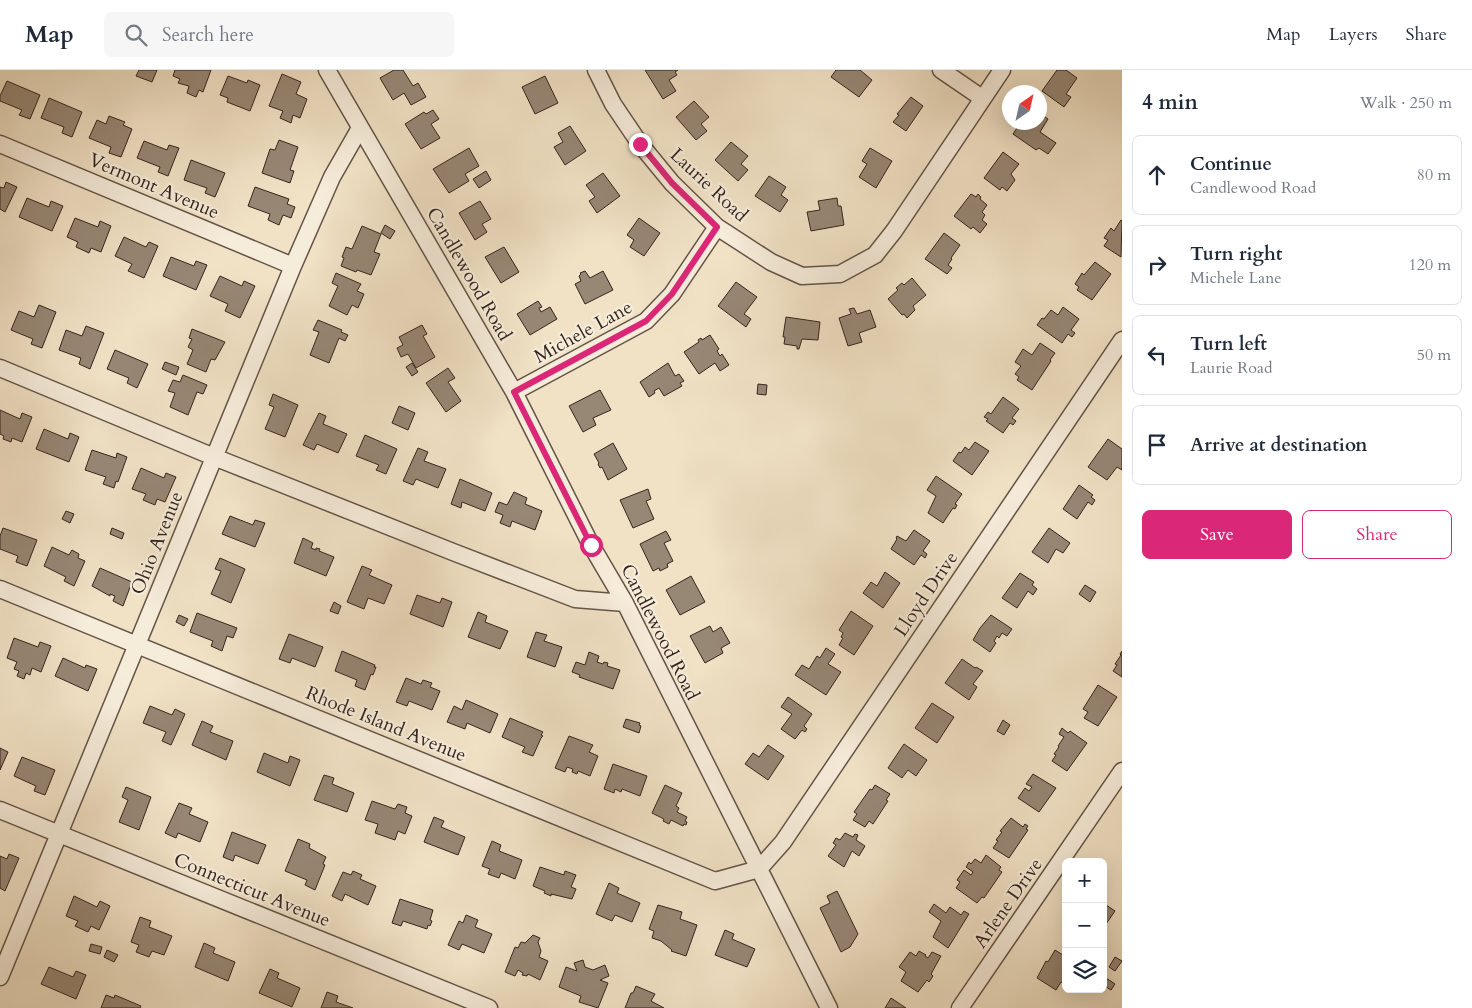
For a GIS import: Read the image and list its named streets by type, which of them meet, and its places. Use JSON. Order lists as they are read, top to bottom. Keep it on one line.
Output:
{"streets":{"street":["Laurie Road","Vermont Avenue","Candlewood Road","Michele Lane","Ohio Avenue","Lloyd Drive","Rhode Island Avenue","Connecticut Avenue","Arlene Drive"]},"crossings":[["Laurie Road","Michele Lane"],["Vermont Avenue","Ohio Avenue"],["Candlewood Road","Michele Lane"],["Candlewood Road","Ohio Avenue"],["Candlewood Road","Lloyd Drive"],["Candlewood Road","Rhode Island Avenue"],["Ohio Avenue","Rhode Island Avenue"],["Ohio Avenue","Connecticut Avenue"],["Lloyd Drive","Rhode Island Avenue"]],"north":"top right","page":{"header":"Map","search":"Search here","nav":["Map","Layers","Share"],"heading":["4 min","Walk · 250 m"],"list":[["Continue","Candlewood Road","80 m"],["Turn right","Michele Lane","120 m"],["Turn left","Laurie Road","50 m"],"Arrive at destination"],"buttons":["Save","Share"],"map_buttons":["+","−"]}}
